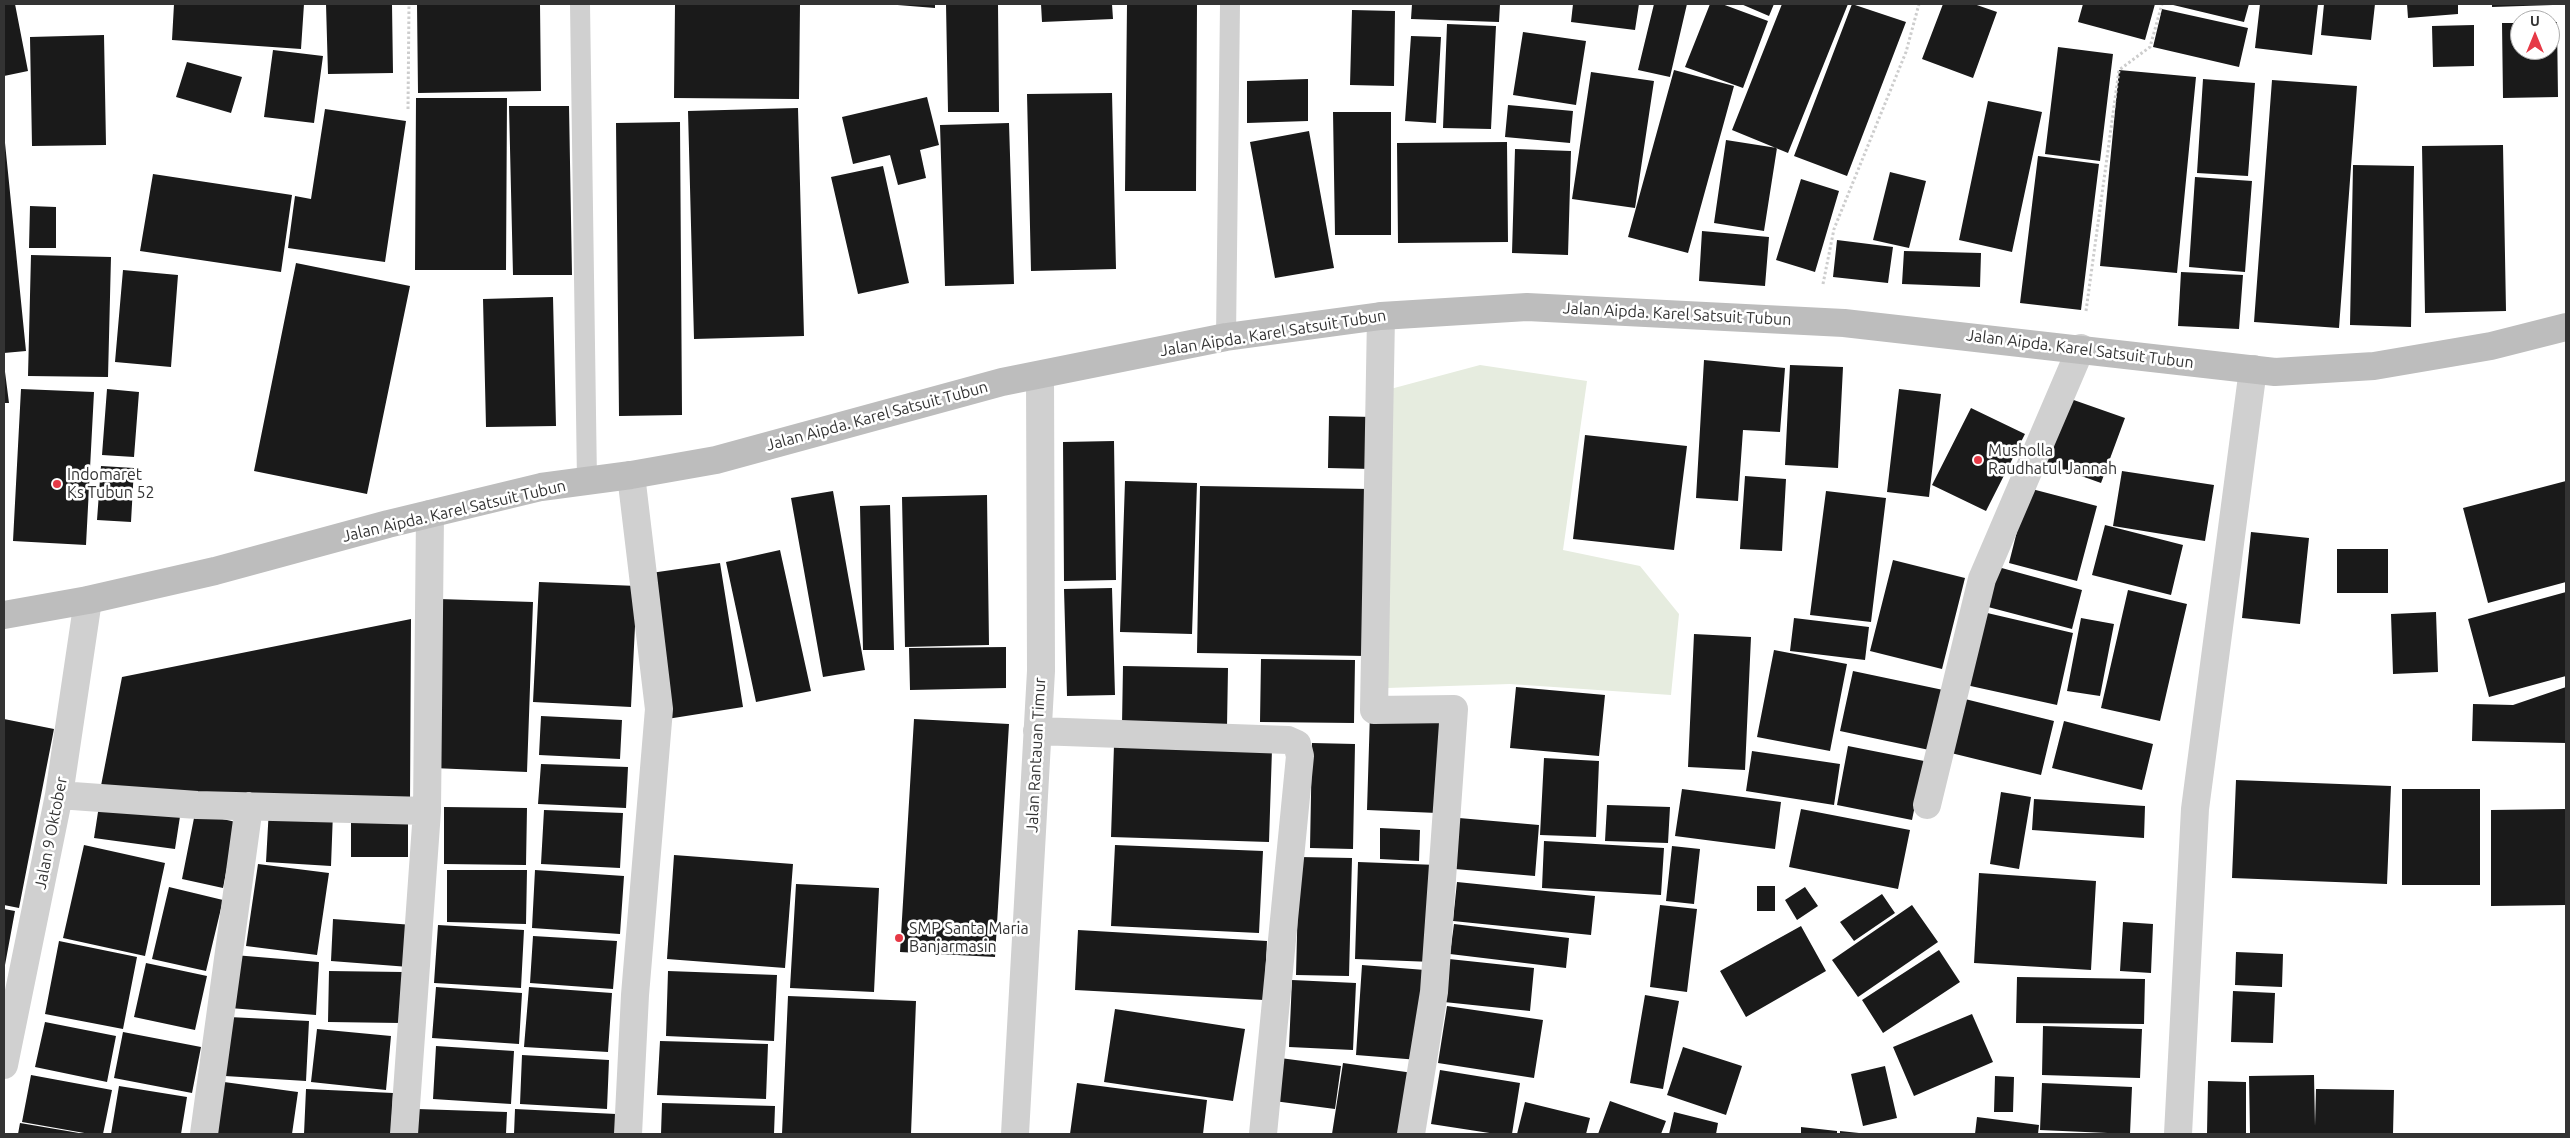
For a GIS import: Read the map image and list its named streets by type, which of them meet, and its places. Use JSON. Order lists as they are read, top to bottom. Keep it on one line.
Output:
{"streets":{"main road":["Jalan Aipda. Karel Satsuit Tubun"],"street":["Jalan Rantauan Timur","Jalan 9 Oktober"]},"crossings":[["Jalan Aipda. Karel Satsuit Tubun","Jalan Rantauan Timur"],["Jalan Aipda. Karel Satsuit Tubun","Jalan 9 Oktober"]],"places":["Musholla Raudhatul Jannah","Indomaret Ks Tubun 52","SMP Santa Maria Banjarmasin"],"north":"top"}
